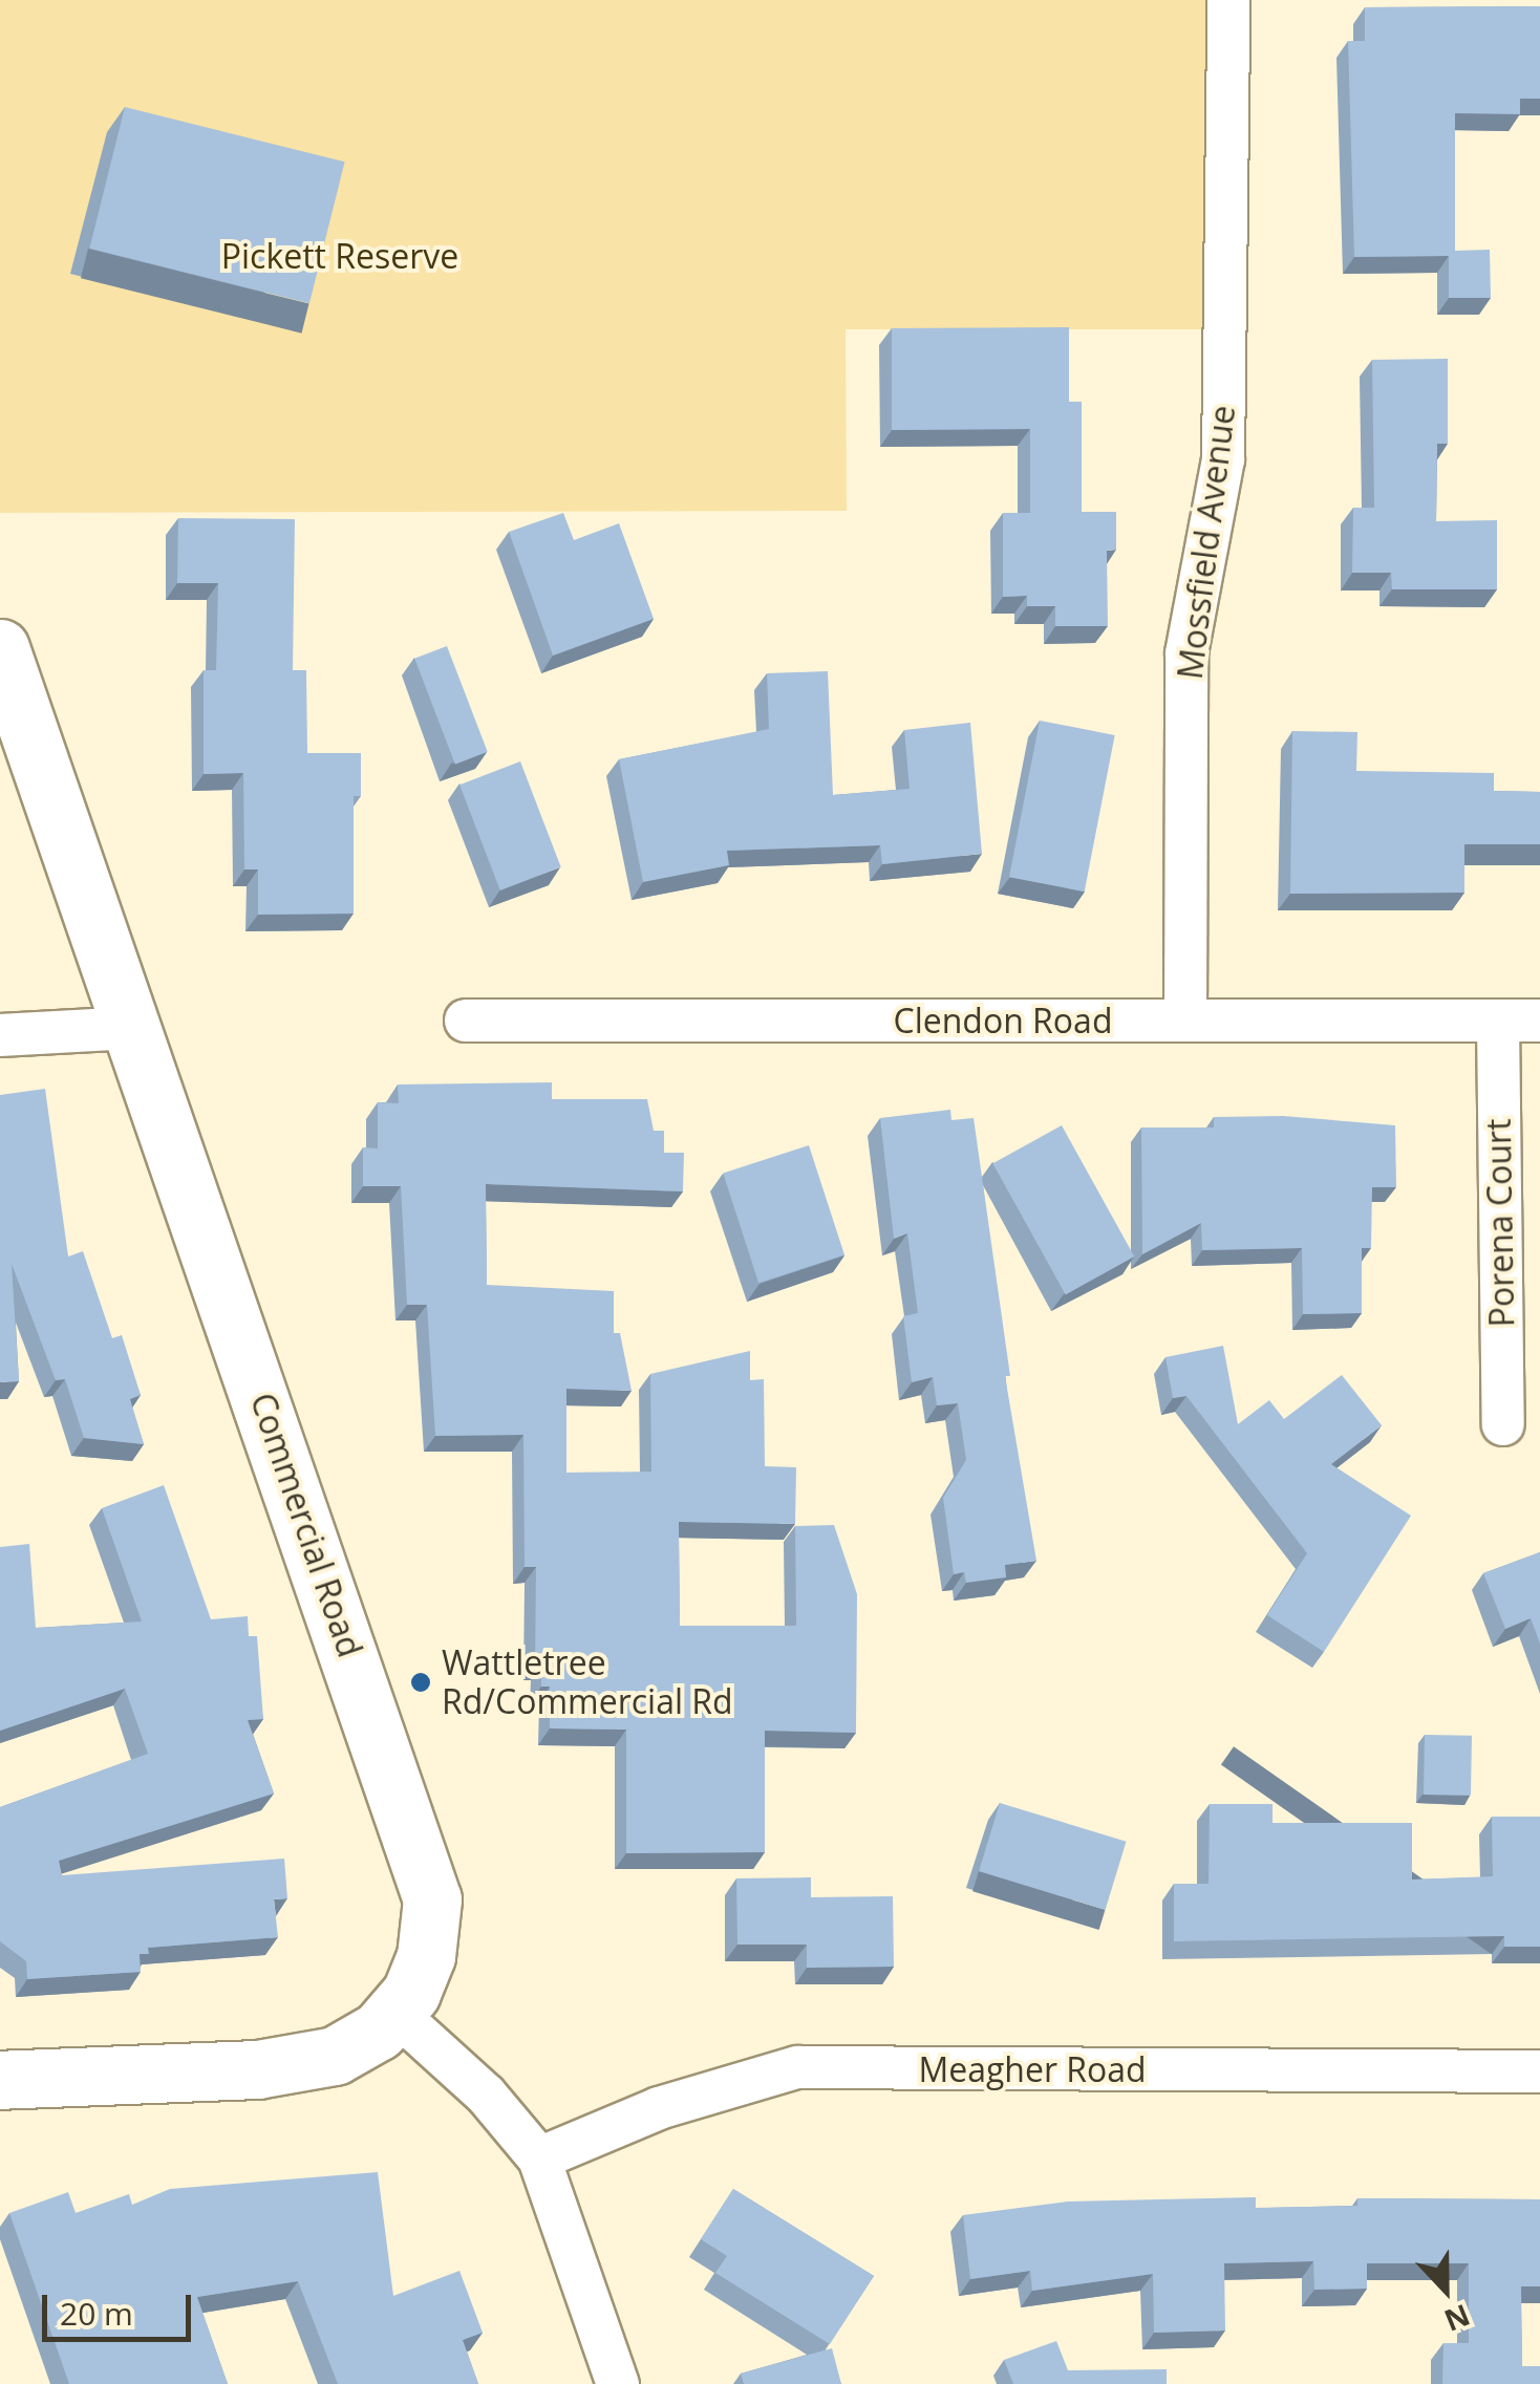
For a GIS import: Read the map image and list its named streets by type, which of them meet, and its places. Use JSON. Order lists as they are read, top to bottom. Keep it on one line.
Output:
{"streets":{"main road":["Commercial Road"],"street":["Mossfield Avenue","Clendon Road","Porena Court","Meagher Road"]},"crossings":[["Mossfield Avenue","Clendon Road"],["Clendon Road","Porena Court"]],"parks":["Pickett Reserve"],"places":["Wattletree Rd/Commercial Rd"],"scale_bar":"20 m","north":"bottom"}
